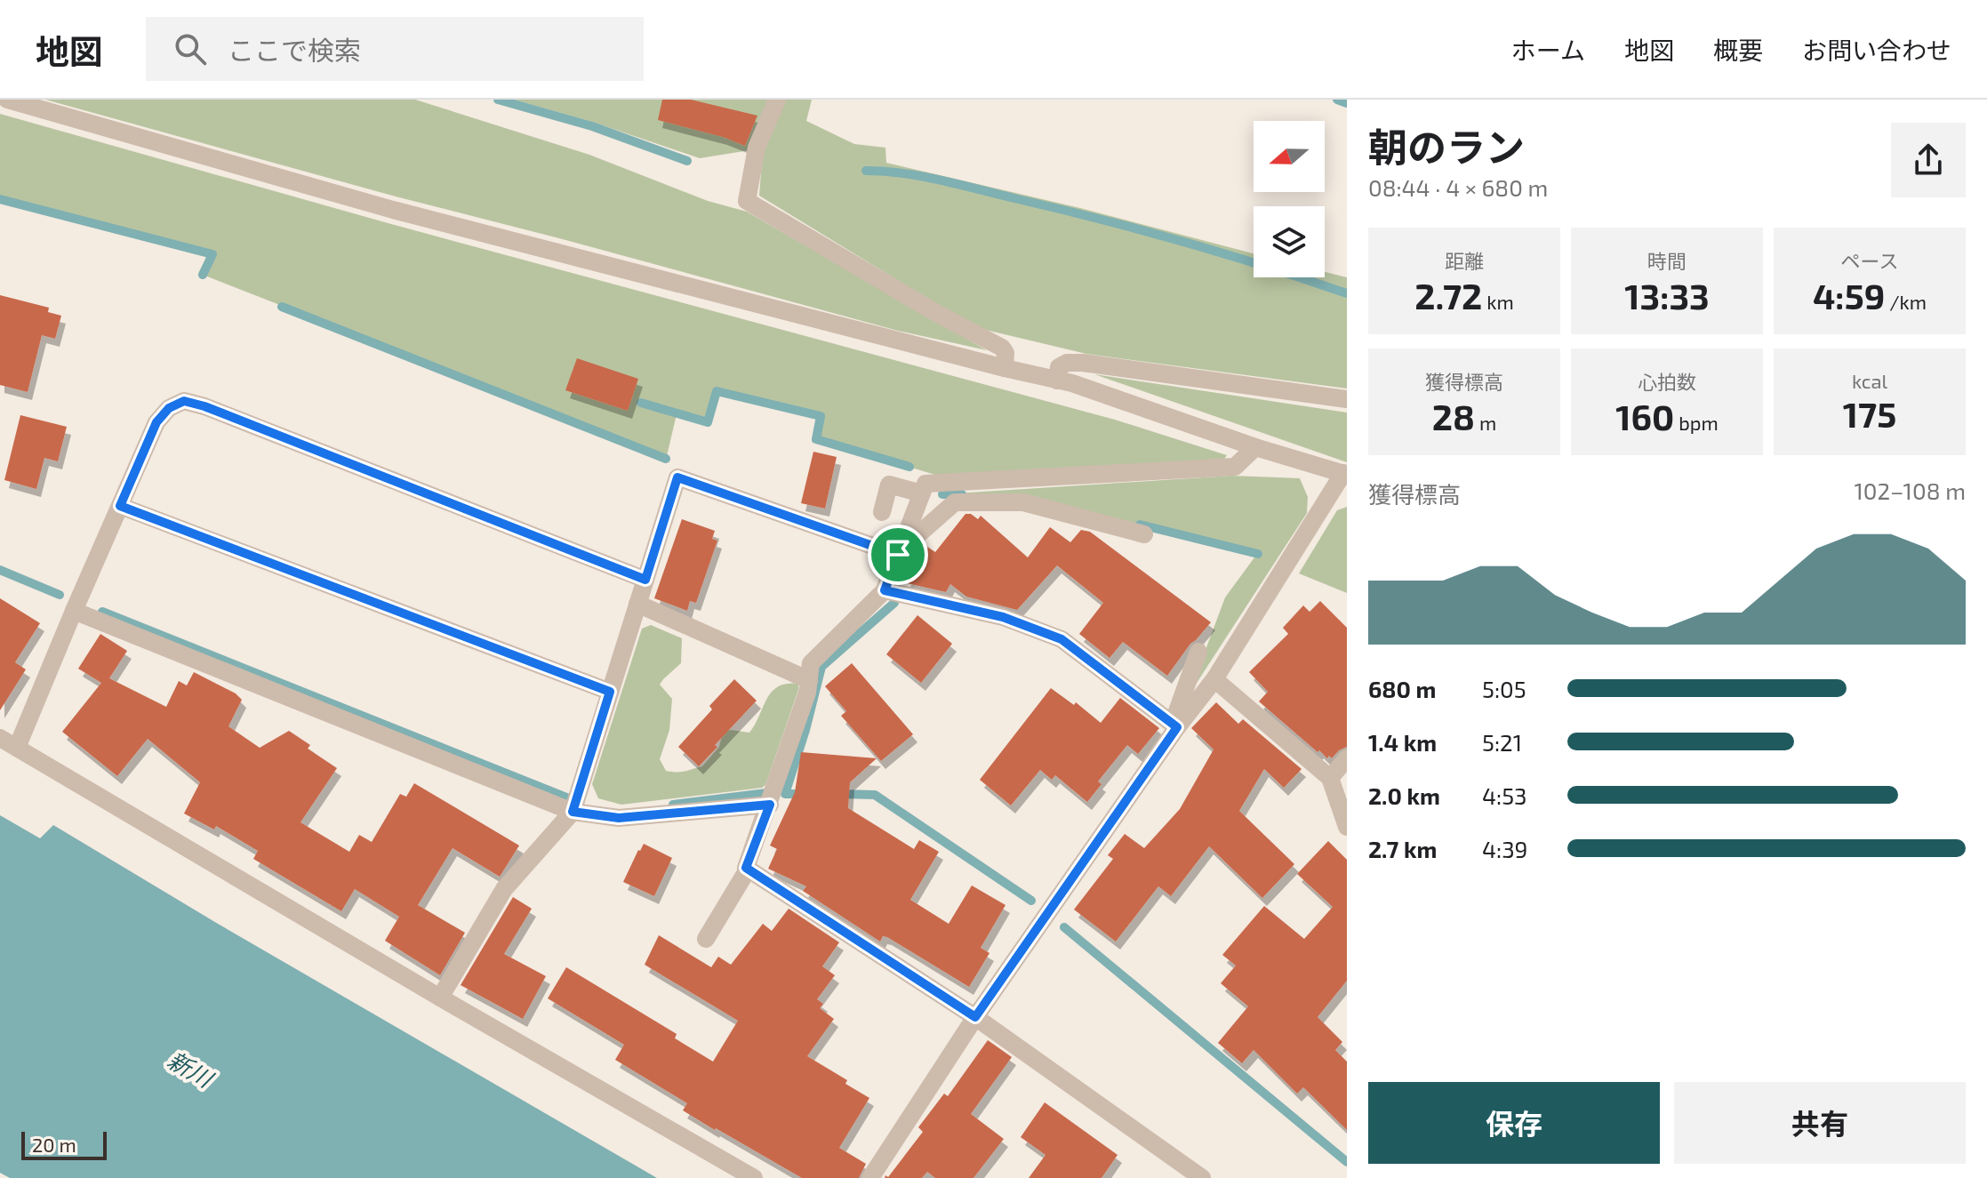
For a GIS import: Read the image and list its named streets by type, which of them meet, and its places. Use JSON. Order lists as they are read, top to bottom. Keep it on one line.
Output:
{"water":["新川"],"scale_bar":"20 m","north":"left","page":{"header":"地図","search":"ここで検索","nav":["ホーム","地図","概要","お問い合わせ"],"heading":["朝のラン","08:44 · 4 × 680 m"],"stats":[["距離","2.72 km"],["時間","13:33"],["ペース","4:59 /km"],["獲得標高","28 m"],["心拍数","160 bpm"],["kcal","175"]],"chart":["獲得標高","102–108 m"],"list":[{"name":"680 m","note":"5:05"},{"name":"1.4 km","note":"5:21"},{"name":"2.0 km","note":"4:53"},{"name":"2.7 km","note":"4:39"}],"buttons":["保存","共有"],"scale":"20 m"}}
